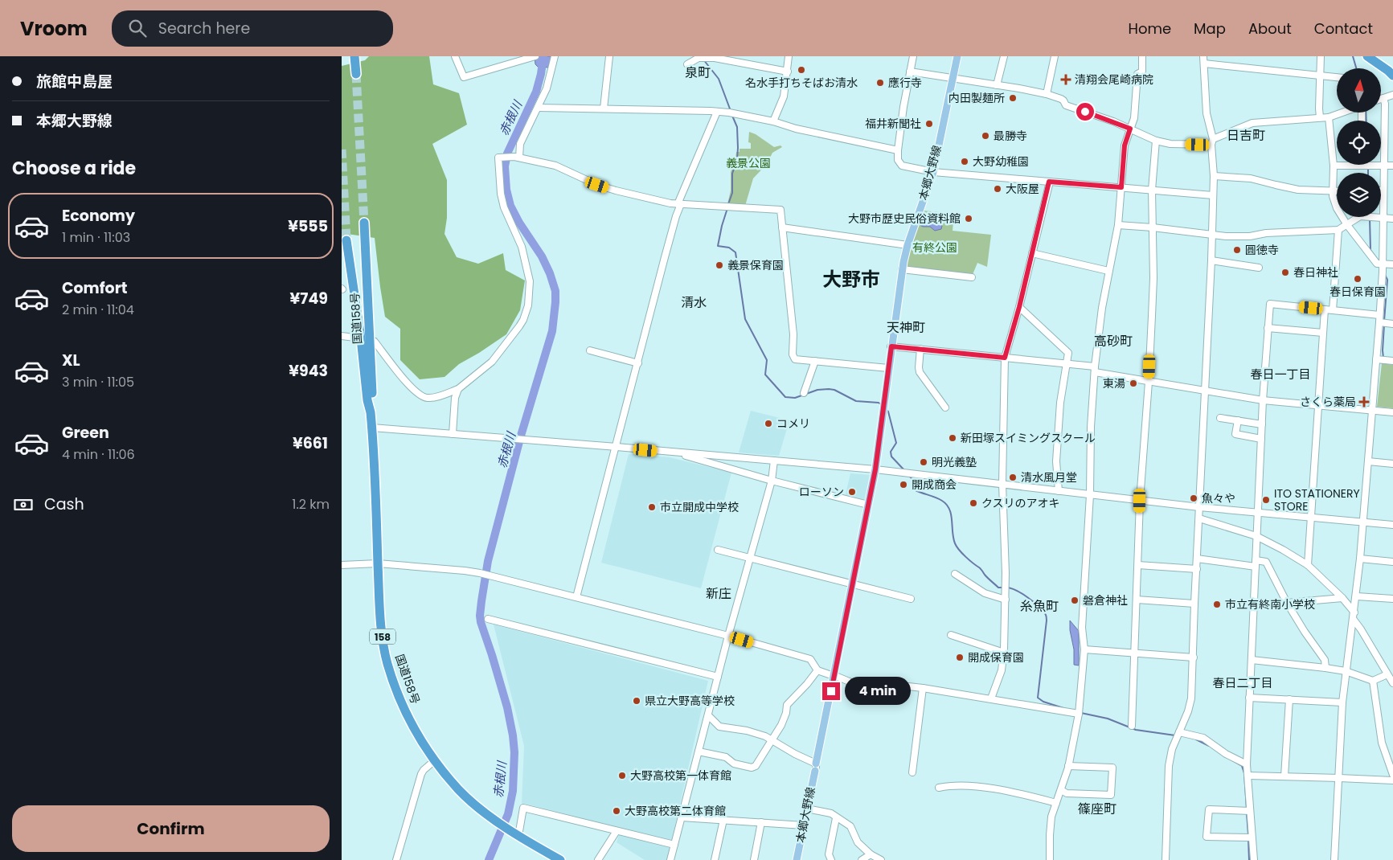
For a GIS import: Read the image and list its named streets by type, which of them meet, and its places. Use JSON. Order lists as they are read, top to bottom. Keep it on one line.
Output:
{"streets":{"highway":["国道158号","158"],"main road":["本郷大野線"]},"districts":["泉町","日吉町","大野市","清水","天神町","高砂町","春日一丁目","新庄","糸魚町","春日二丁目","篠座町"],"water":["赤根川"],"parks":["義景公園","有終公園"],"places":{"other":["名水手打ちそばお清水","應行寺","内田製麺所","福井新聞社","最勝寺","大野幼稚園","大阪屋","大野市歴史民俗資料館","圓徳寺","義景保育園","春日神社","春日保育園","東湯","コメリ","新田塚スイミングスクール","明光義塾","清水風月堂","開成商会","ローソン","魚々や","ITO STATIONERY STORE","クスリのアオキ","市立開成中学校","磐倉神社","市立有終南小学校","開成保育園","県立大野高等学校","大野高校第一体育館","大野高校第二体育館"],"health":["清翔会尾崎病院","さくら薬局"]},"north":"top","page":{"header":"Vroom","search":"Search here","nav":["Home","Map","About","Contact"],"banner":["旅館中島屋","本郷大野線"],"heading":"Choose a ride","list":[{"name":"Economy","note":"1 min · 11:03","value":"¥555"},{"name":"Comfort","note":"2 min · 11:04","value":"¥749"},{"name":"XL","note":"3 min · 11:05","value":"¥943"},{"name":"Green","note":"4 min · 11:06","value":"¥661"}],"pay":["Cash","1.2 km"],"bubble":"4 min","buttons":"Confirm"}}
